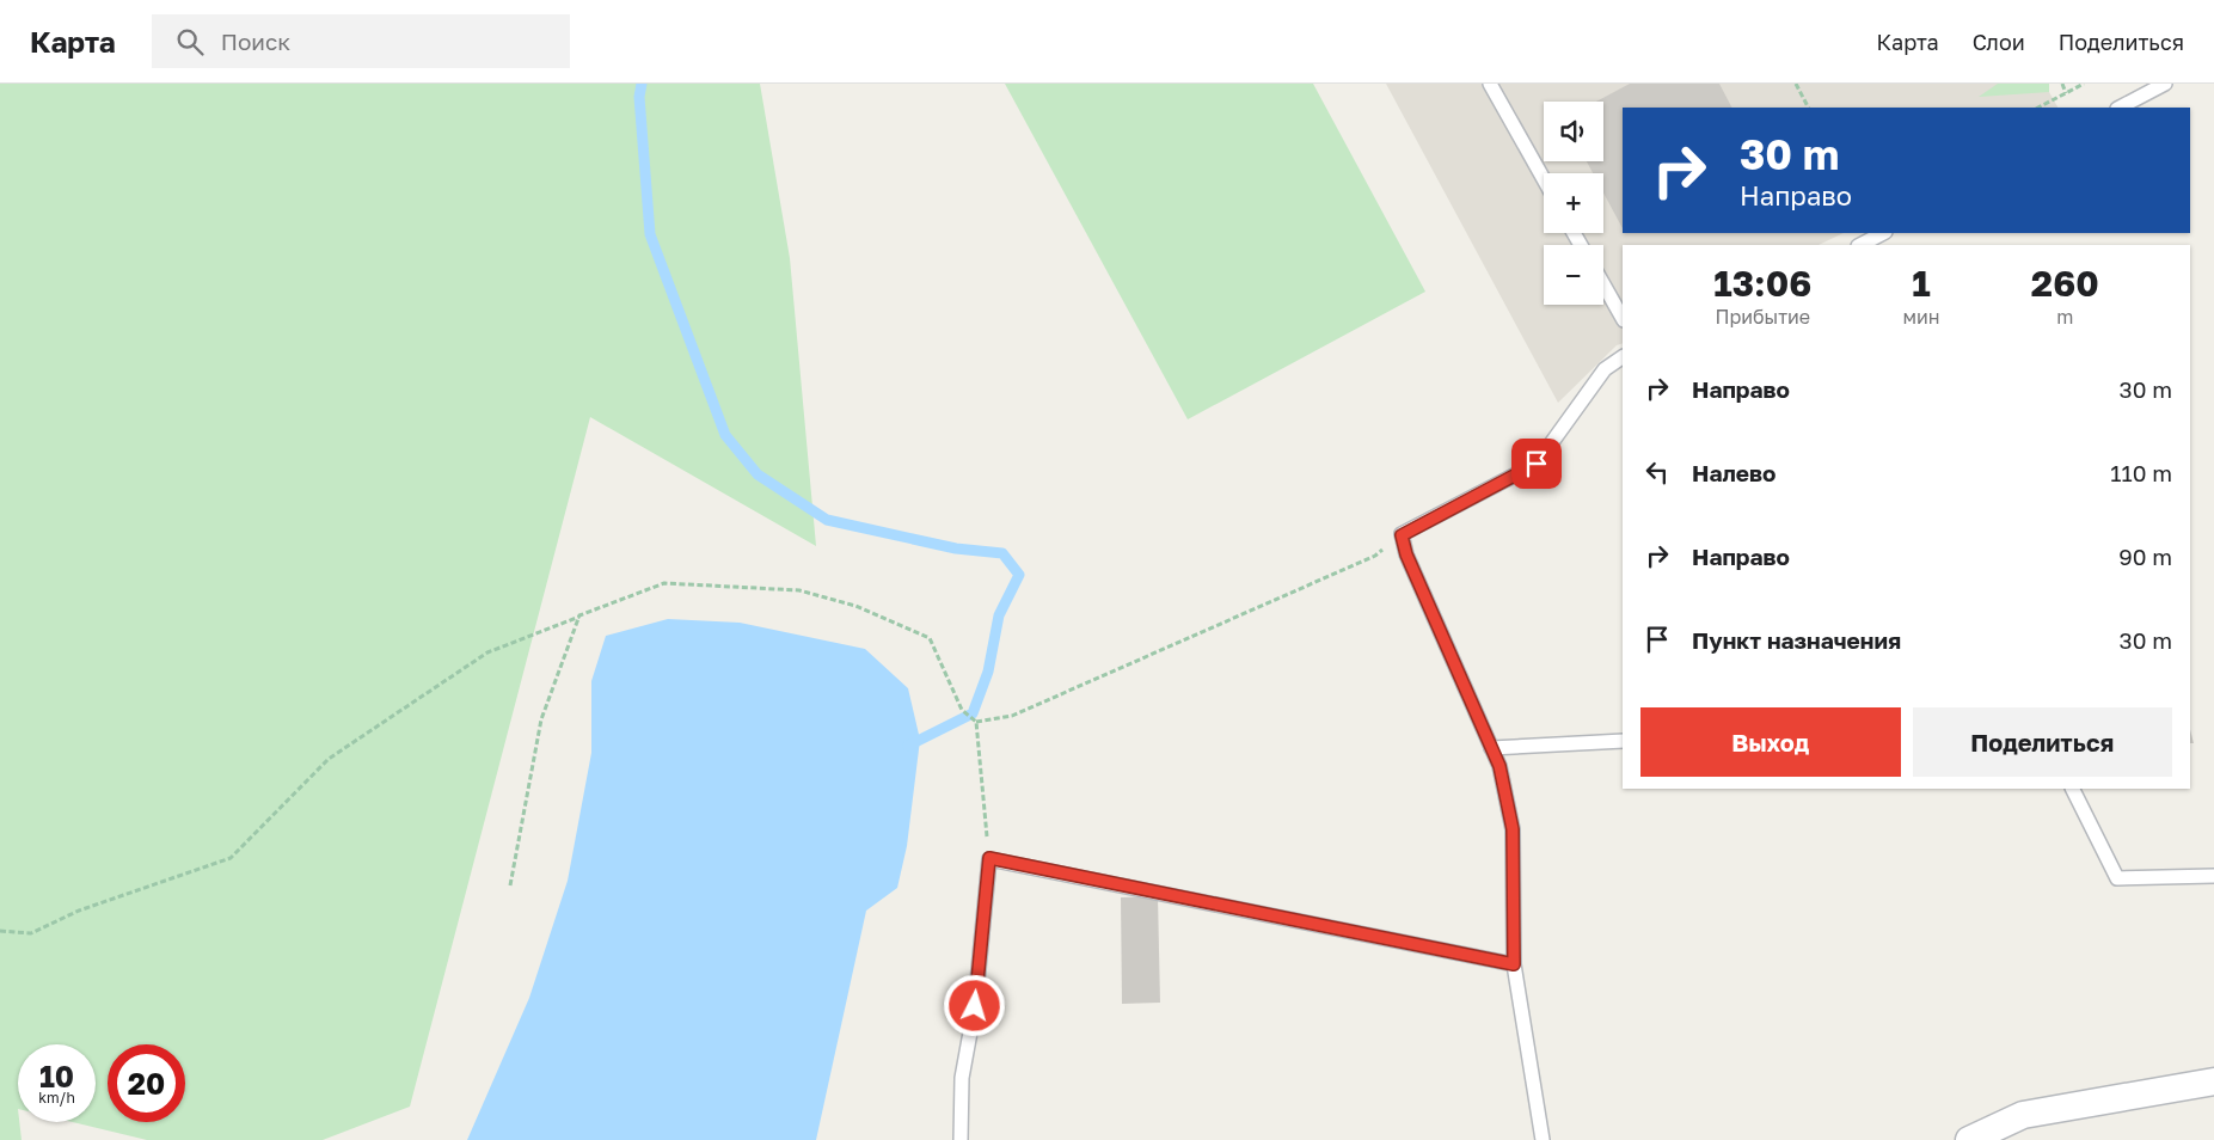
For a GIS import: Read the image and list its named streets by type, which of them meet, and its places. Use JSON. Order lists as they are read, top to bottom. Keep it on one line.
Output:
{"page":{"header":"Карта","search":"Поиск","nav":["Карта","Слои","Поделиться"],"map_buttons":["+","−"],"turn":["30 m","Направо"],"eta":["13:06","Прибытие","1","мин","260","m"],"list":[{"name":"Направо","value":"30 m"},{"name":"Налево","value":"110 m"},{"name":"Направо","value":"90 m"},{"name":"Пункт назначения","value":"30 m"}],"buttons":["Выход","Поделиться"],"speed":"10 km/h","limit":"20"}}
